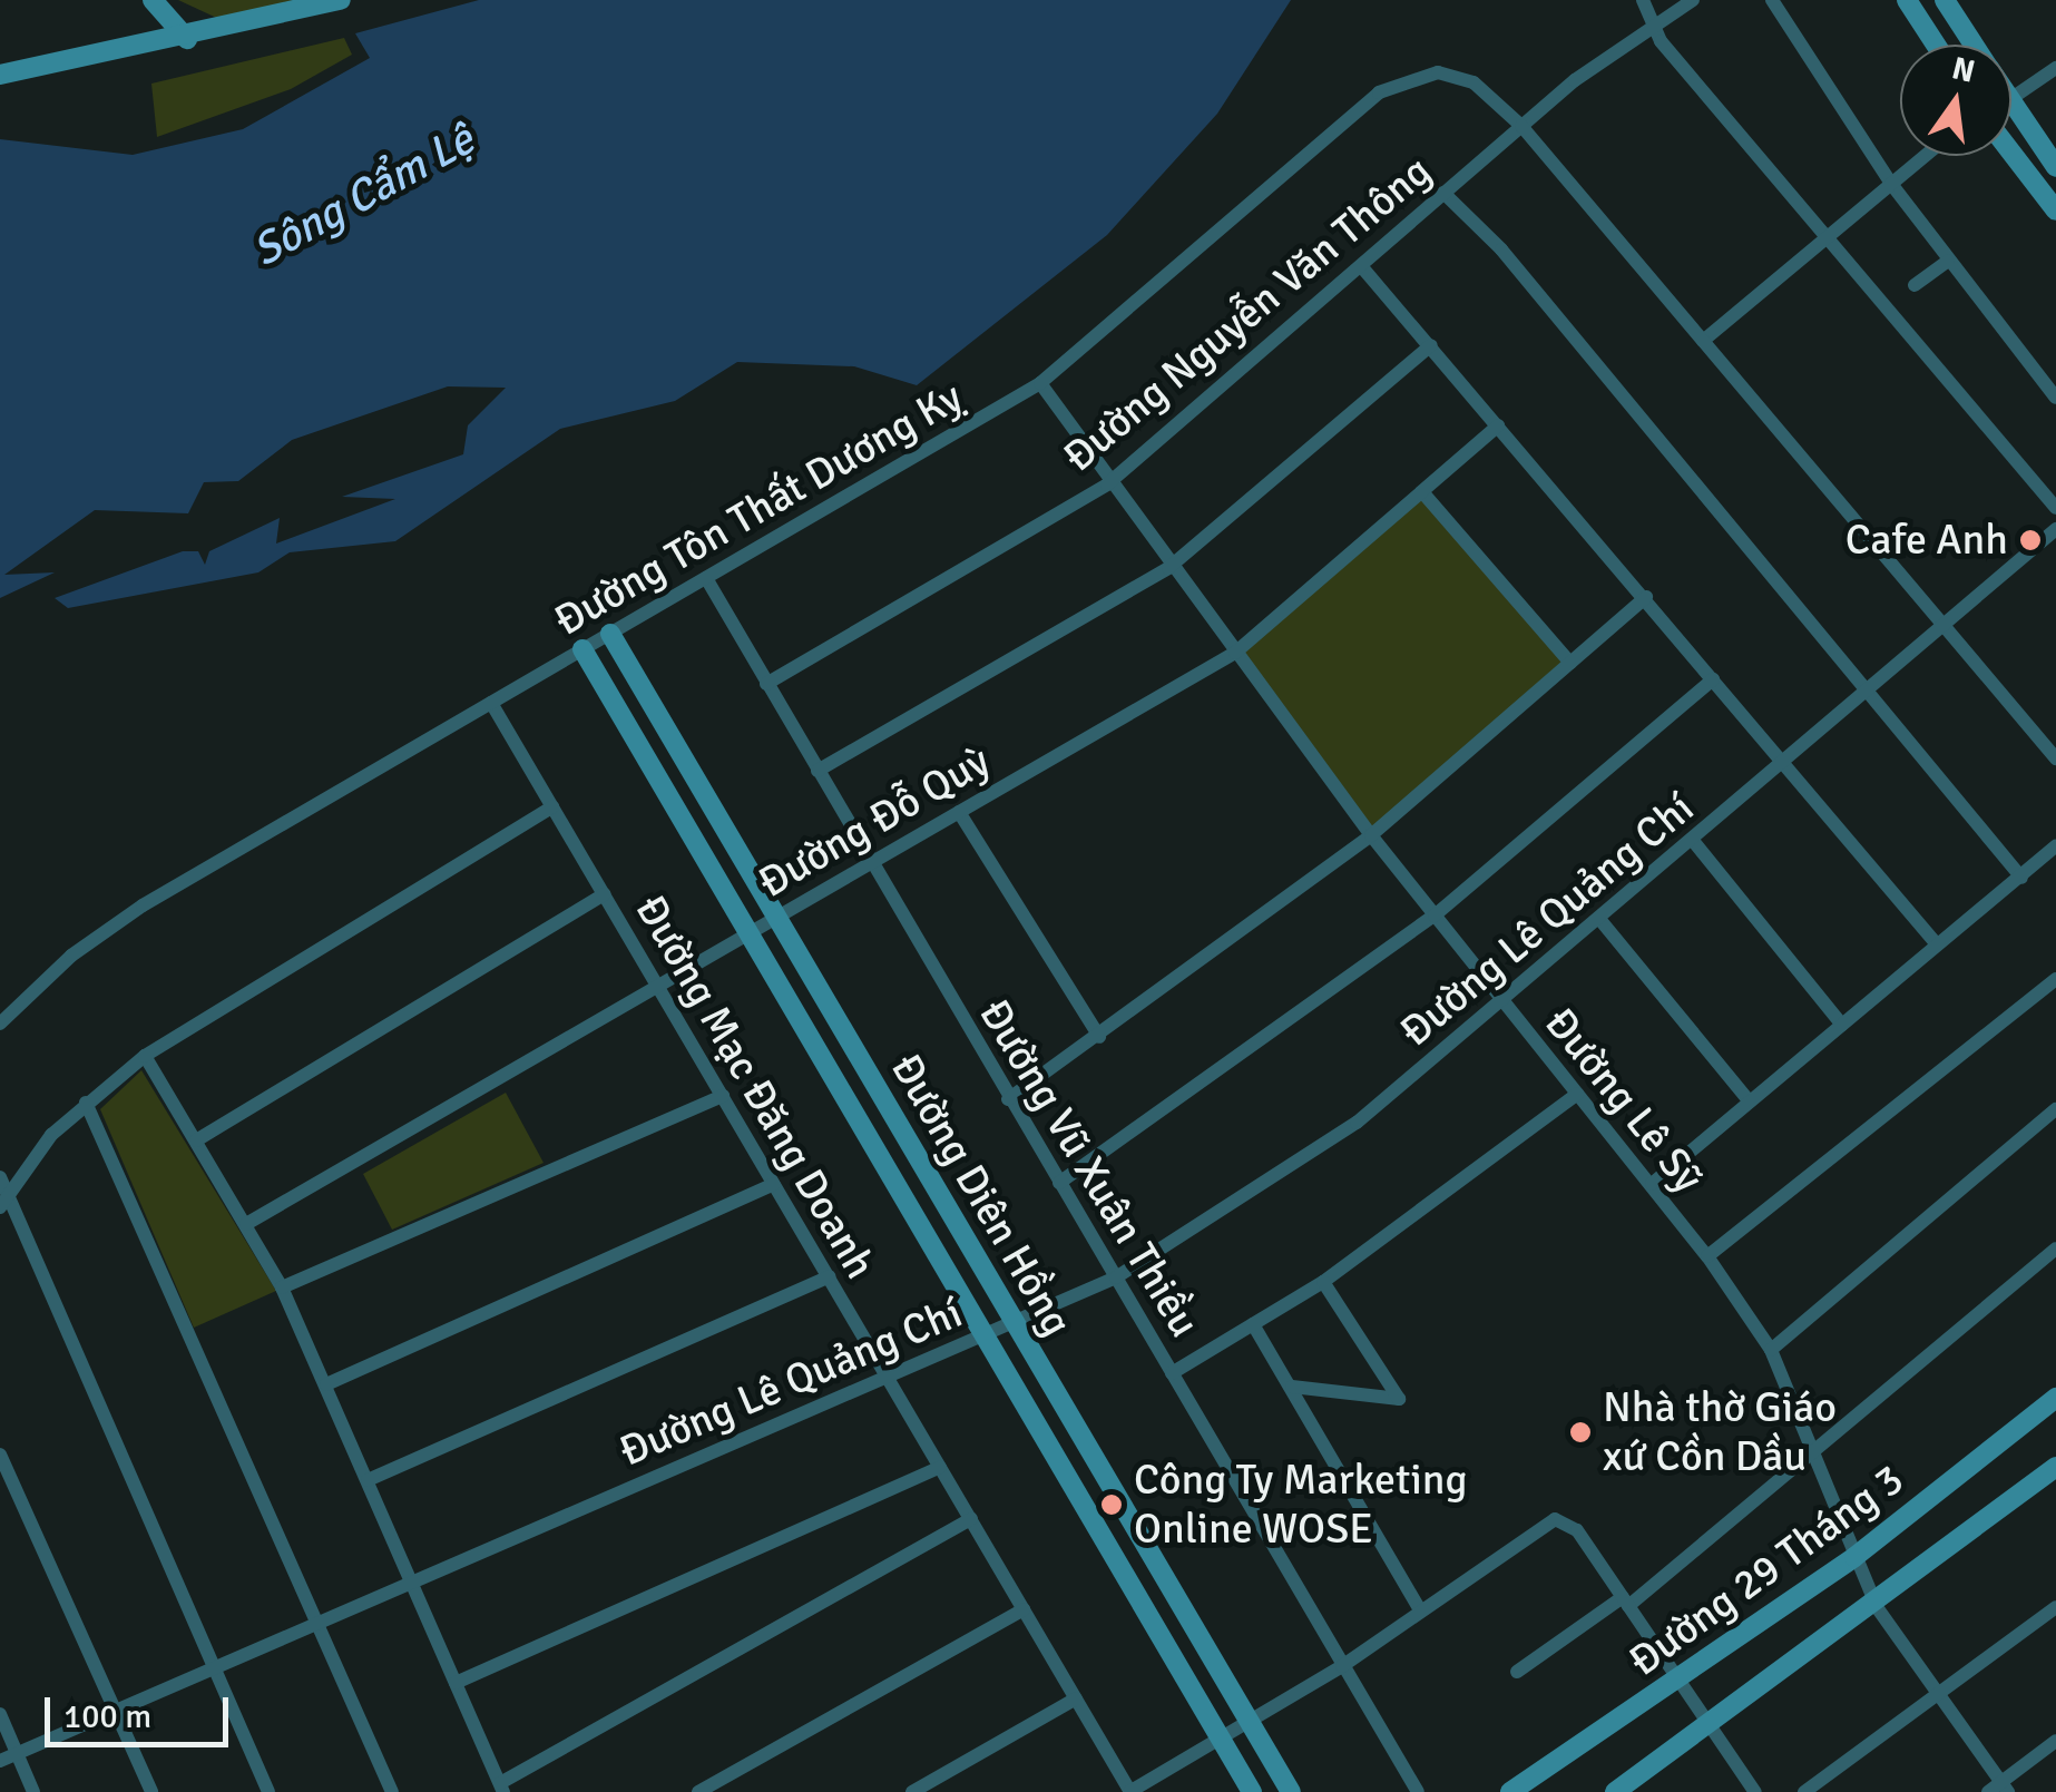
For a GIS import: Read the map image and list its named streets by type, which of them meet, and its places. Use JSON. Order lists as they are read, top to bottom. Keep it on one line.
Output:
{"streets":{"street":["Đường Nguyễn Văn Thông","Đường Tôn Thất Dương Kỵ","Đường Đỗ Quỳ","Đường Lê Quảng Chí","Đường Mạc Đăng Doanh","Đường Lê Sỹ","Đường Vũ Xuân Thiều","Đường Diên Hồng","Đường 29 Tháng 3"]},"crossings":[["Đường Nguyễn Văn Thông","Đường Tôn Thất Dương Kỵ"],["Đường Nguyễn Văn Thông","Đường Lê Sỹ"],["Đường Nguyễn Văn Thông","Đường Vũ Xuân Thiều"],["Đường Tôn Thất Dương Kỵ","Đường Lê Quảng Chí"],["Đường Tôn Thất Dương Kỵ","Đường Mạc Đăng Doanh"],["Đường Tôn Thất Dương Kỵ","Đường Lê Sỹ"],["Đường Tôn Thất Dương Kỵ","Đường Vũ Xuân Thiều"],["Đường Tôn Thất Dương Kỵ","Đường Diên Hồng"],["Đường Đỗ Quỳ","Đường Mạc Đăng Doanh"],["Đường Đỗ Quỳ","Đường Lê Sỹ"],["Đường Đỗ Quỳ","Đường Vũ Xuân Thiều"],["Đường Đỗ Quỳ","Đường Diên Hồng"],["Đường Lê Quảng Chí","Đường Mạc Đăng Doanh"],["Đường Lê Quảng Chí","Đường Lê Sỹ"],["Đường Lê Quảng Chí","Đường Vũ Xuân Thiều"],["Đường Lê Quảng Chí","Đường Diên Hồng"],["Đường Lê Sỹ","Đường 29 Tháng 3"]],"water":["Sông Cẩm Lệ"],"places":["Cafe Anh","Nhà thờ Giáo xứ Cồn Dầu","Công Ty Marketing Online WOSE"],"scale_bar":"100 m","north":"top"}
